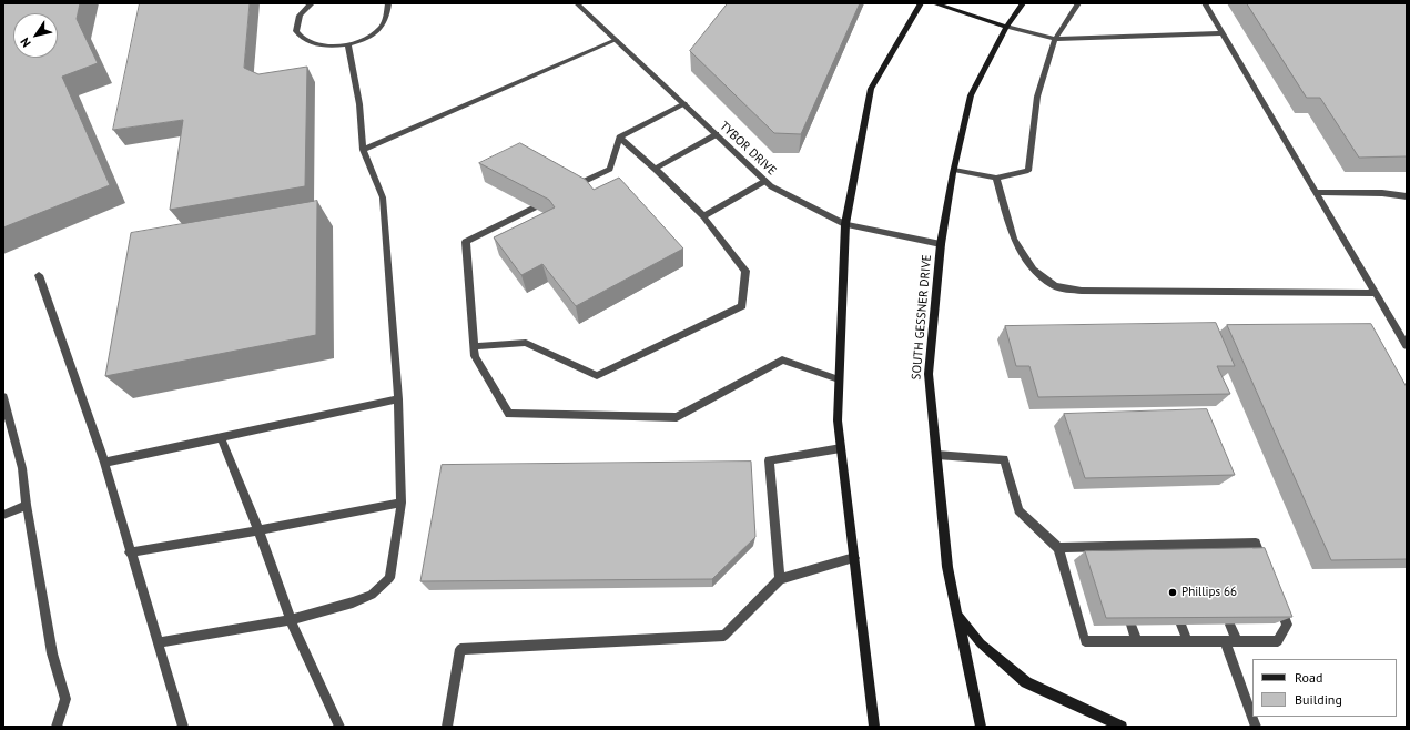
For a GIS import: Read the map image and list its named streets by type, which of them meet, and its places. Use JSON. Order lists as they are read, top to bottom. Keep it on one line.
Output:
{"streets":{"main road":["SOUTH GESSNER DRIVE"],"street":["TYBOR DRIVE"]},"crossings":[["TYBOR DRIVE","SOUTH GESSNER DRIVE"]],"places":["Phillips 66"],"legend":["Road","Building"],"north":"bottom left"}
